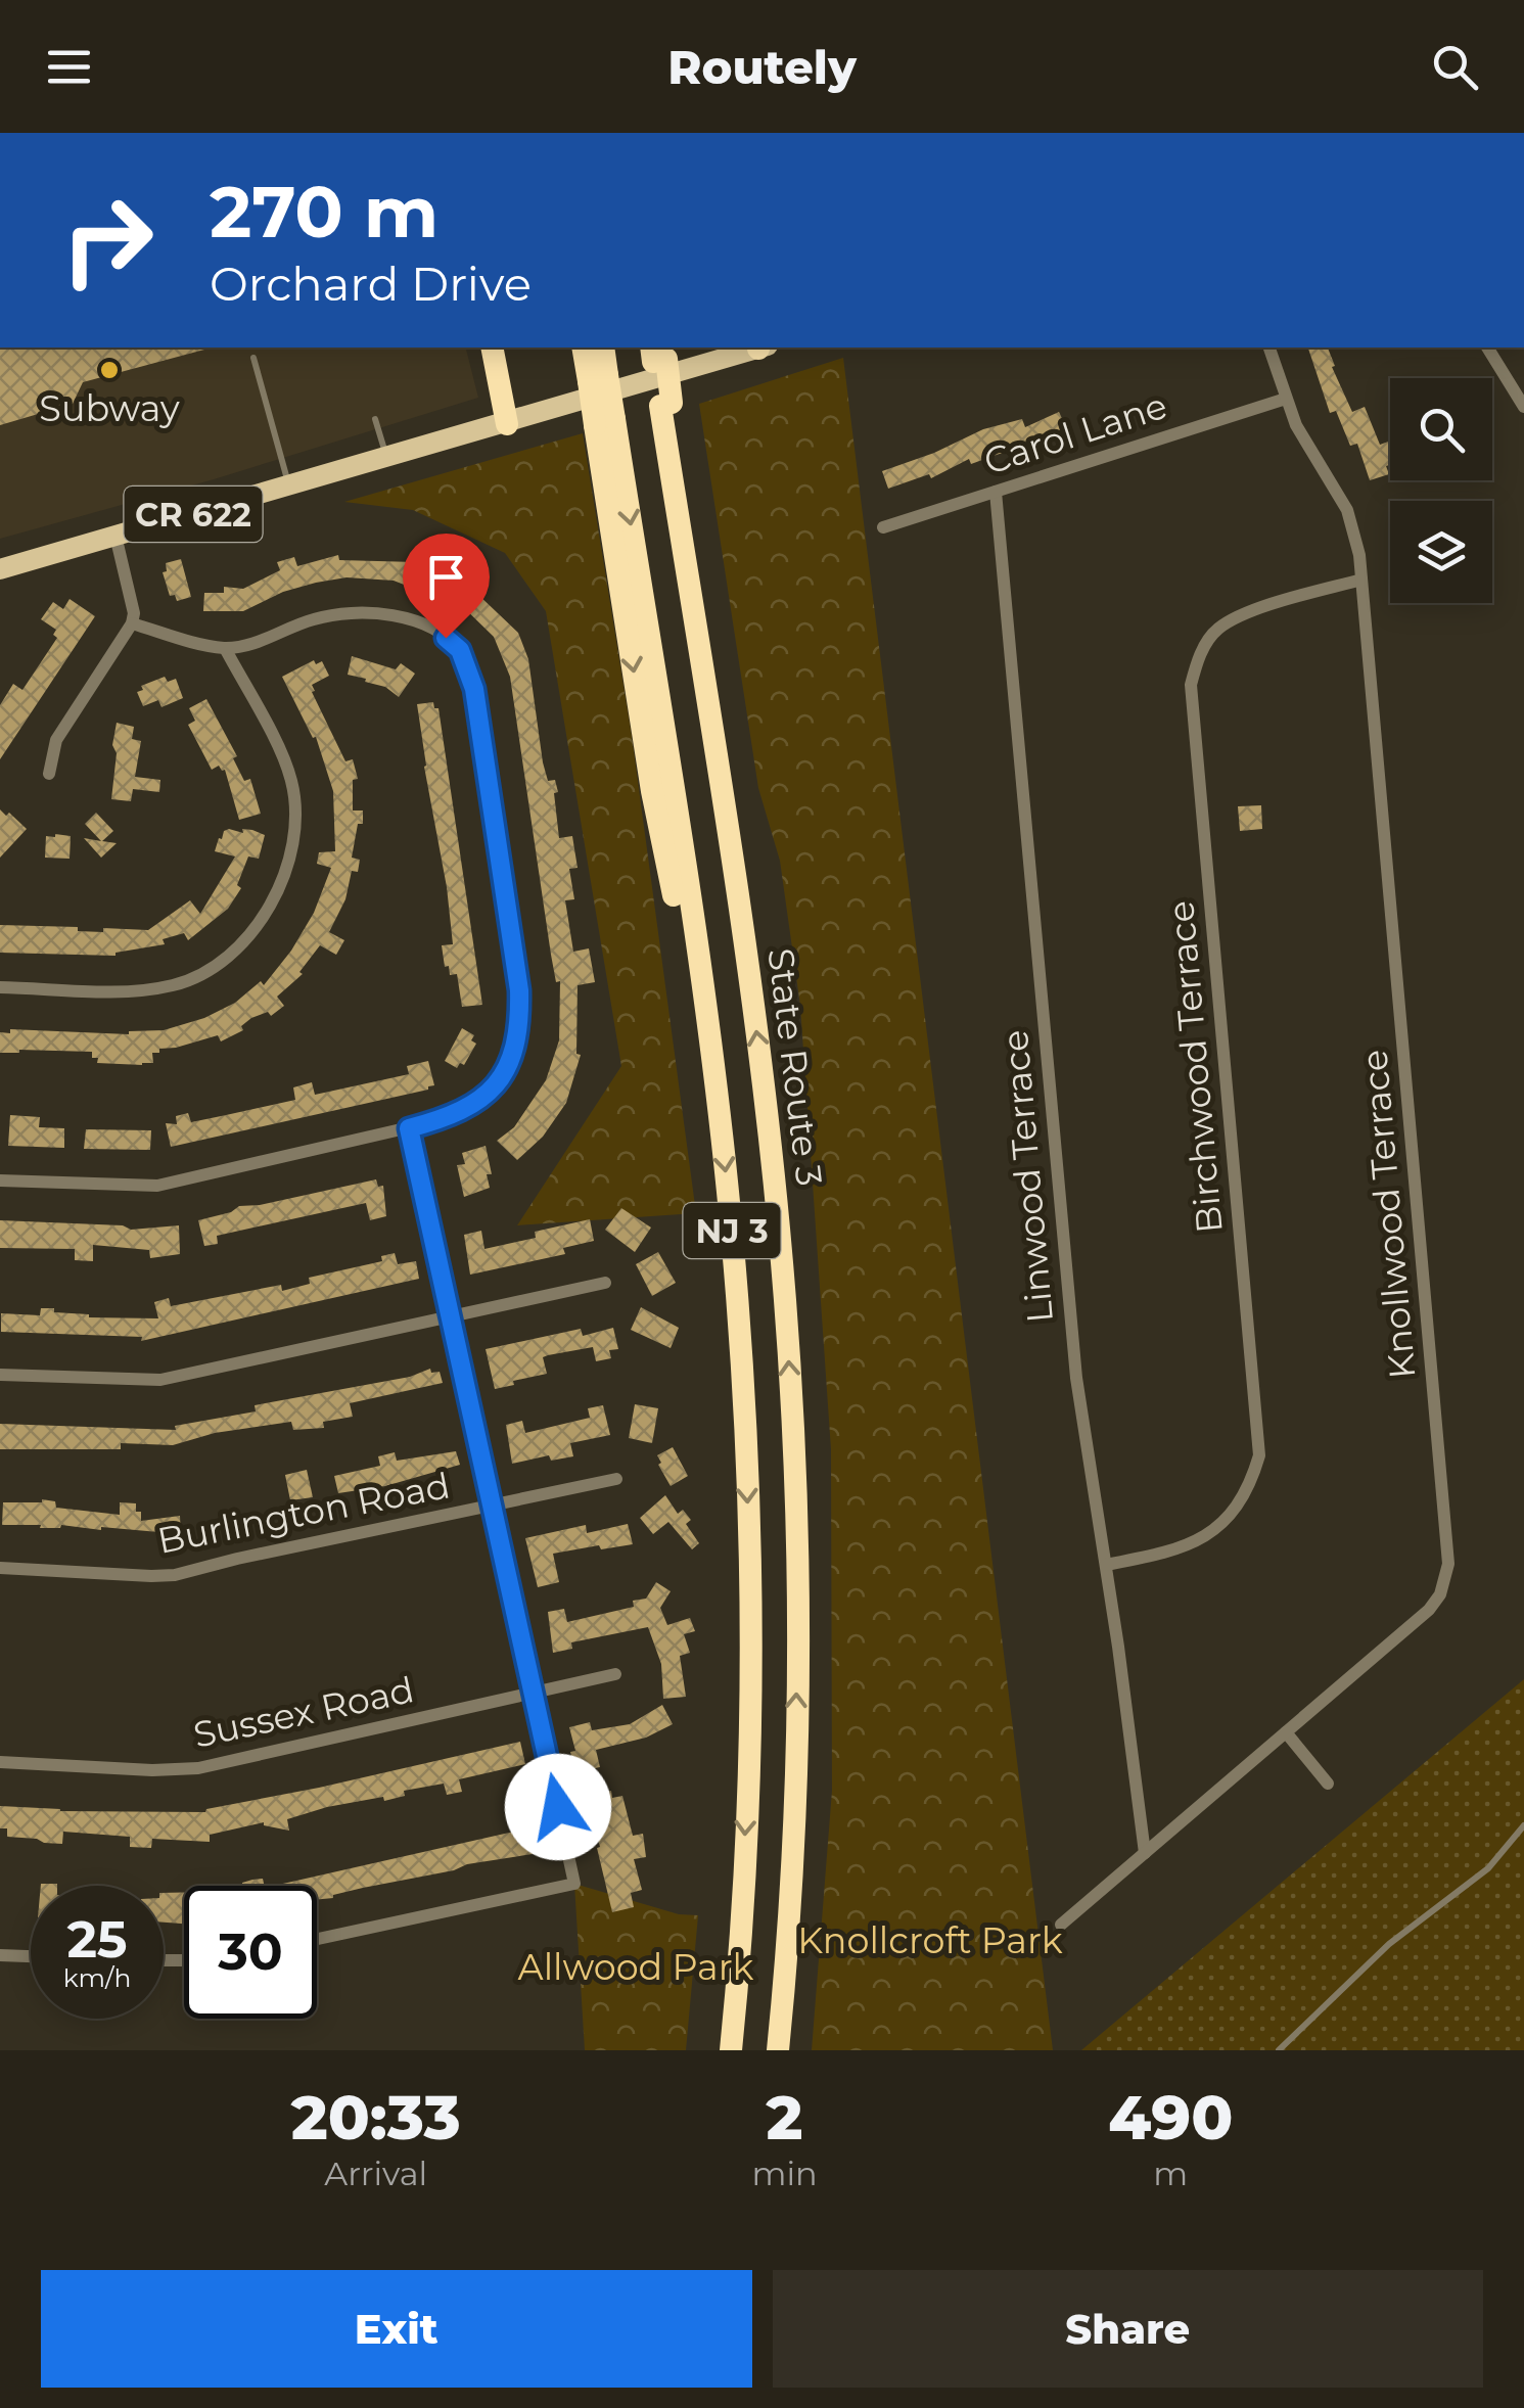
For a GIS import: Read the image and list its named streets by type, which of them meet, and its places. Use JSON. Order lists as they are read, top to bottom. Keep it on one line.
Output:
{"streets":{"highway":["State Route 3","NJ 3"],"main road":["CR 622"],"street":["Carol Lane","Birchwood Terrace","Linwood Terrace","Knollwood Terrace","Burlington Road","Sussex Road"]},"crossings":[["Carol Lane","Linwood Terrace"],["Carol Lane","Knollwood Terrace"],["Birchwood Terrace","Linwood Terrace"],["Birchwood Terrace","Knollwood Terrace"],["Linwood Terrace","Knollwood Terrace"]],"parks":["Knollcroft Park","Allwood Park"],"places":["Subway"],"page":{"header":"Routely","turn":["270 m","Orchard Drive"],"speed":"25 km/h","limit":"30","eta":["20:33","Arrival","2","min","490","m"],"buttons":["Exit","Share"]}}
